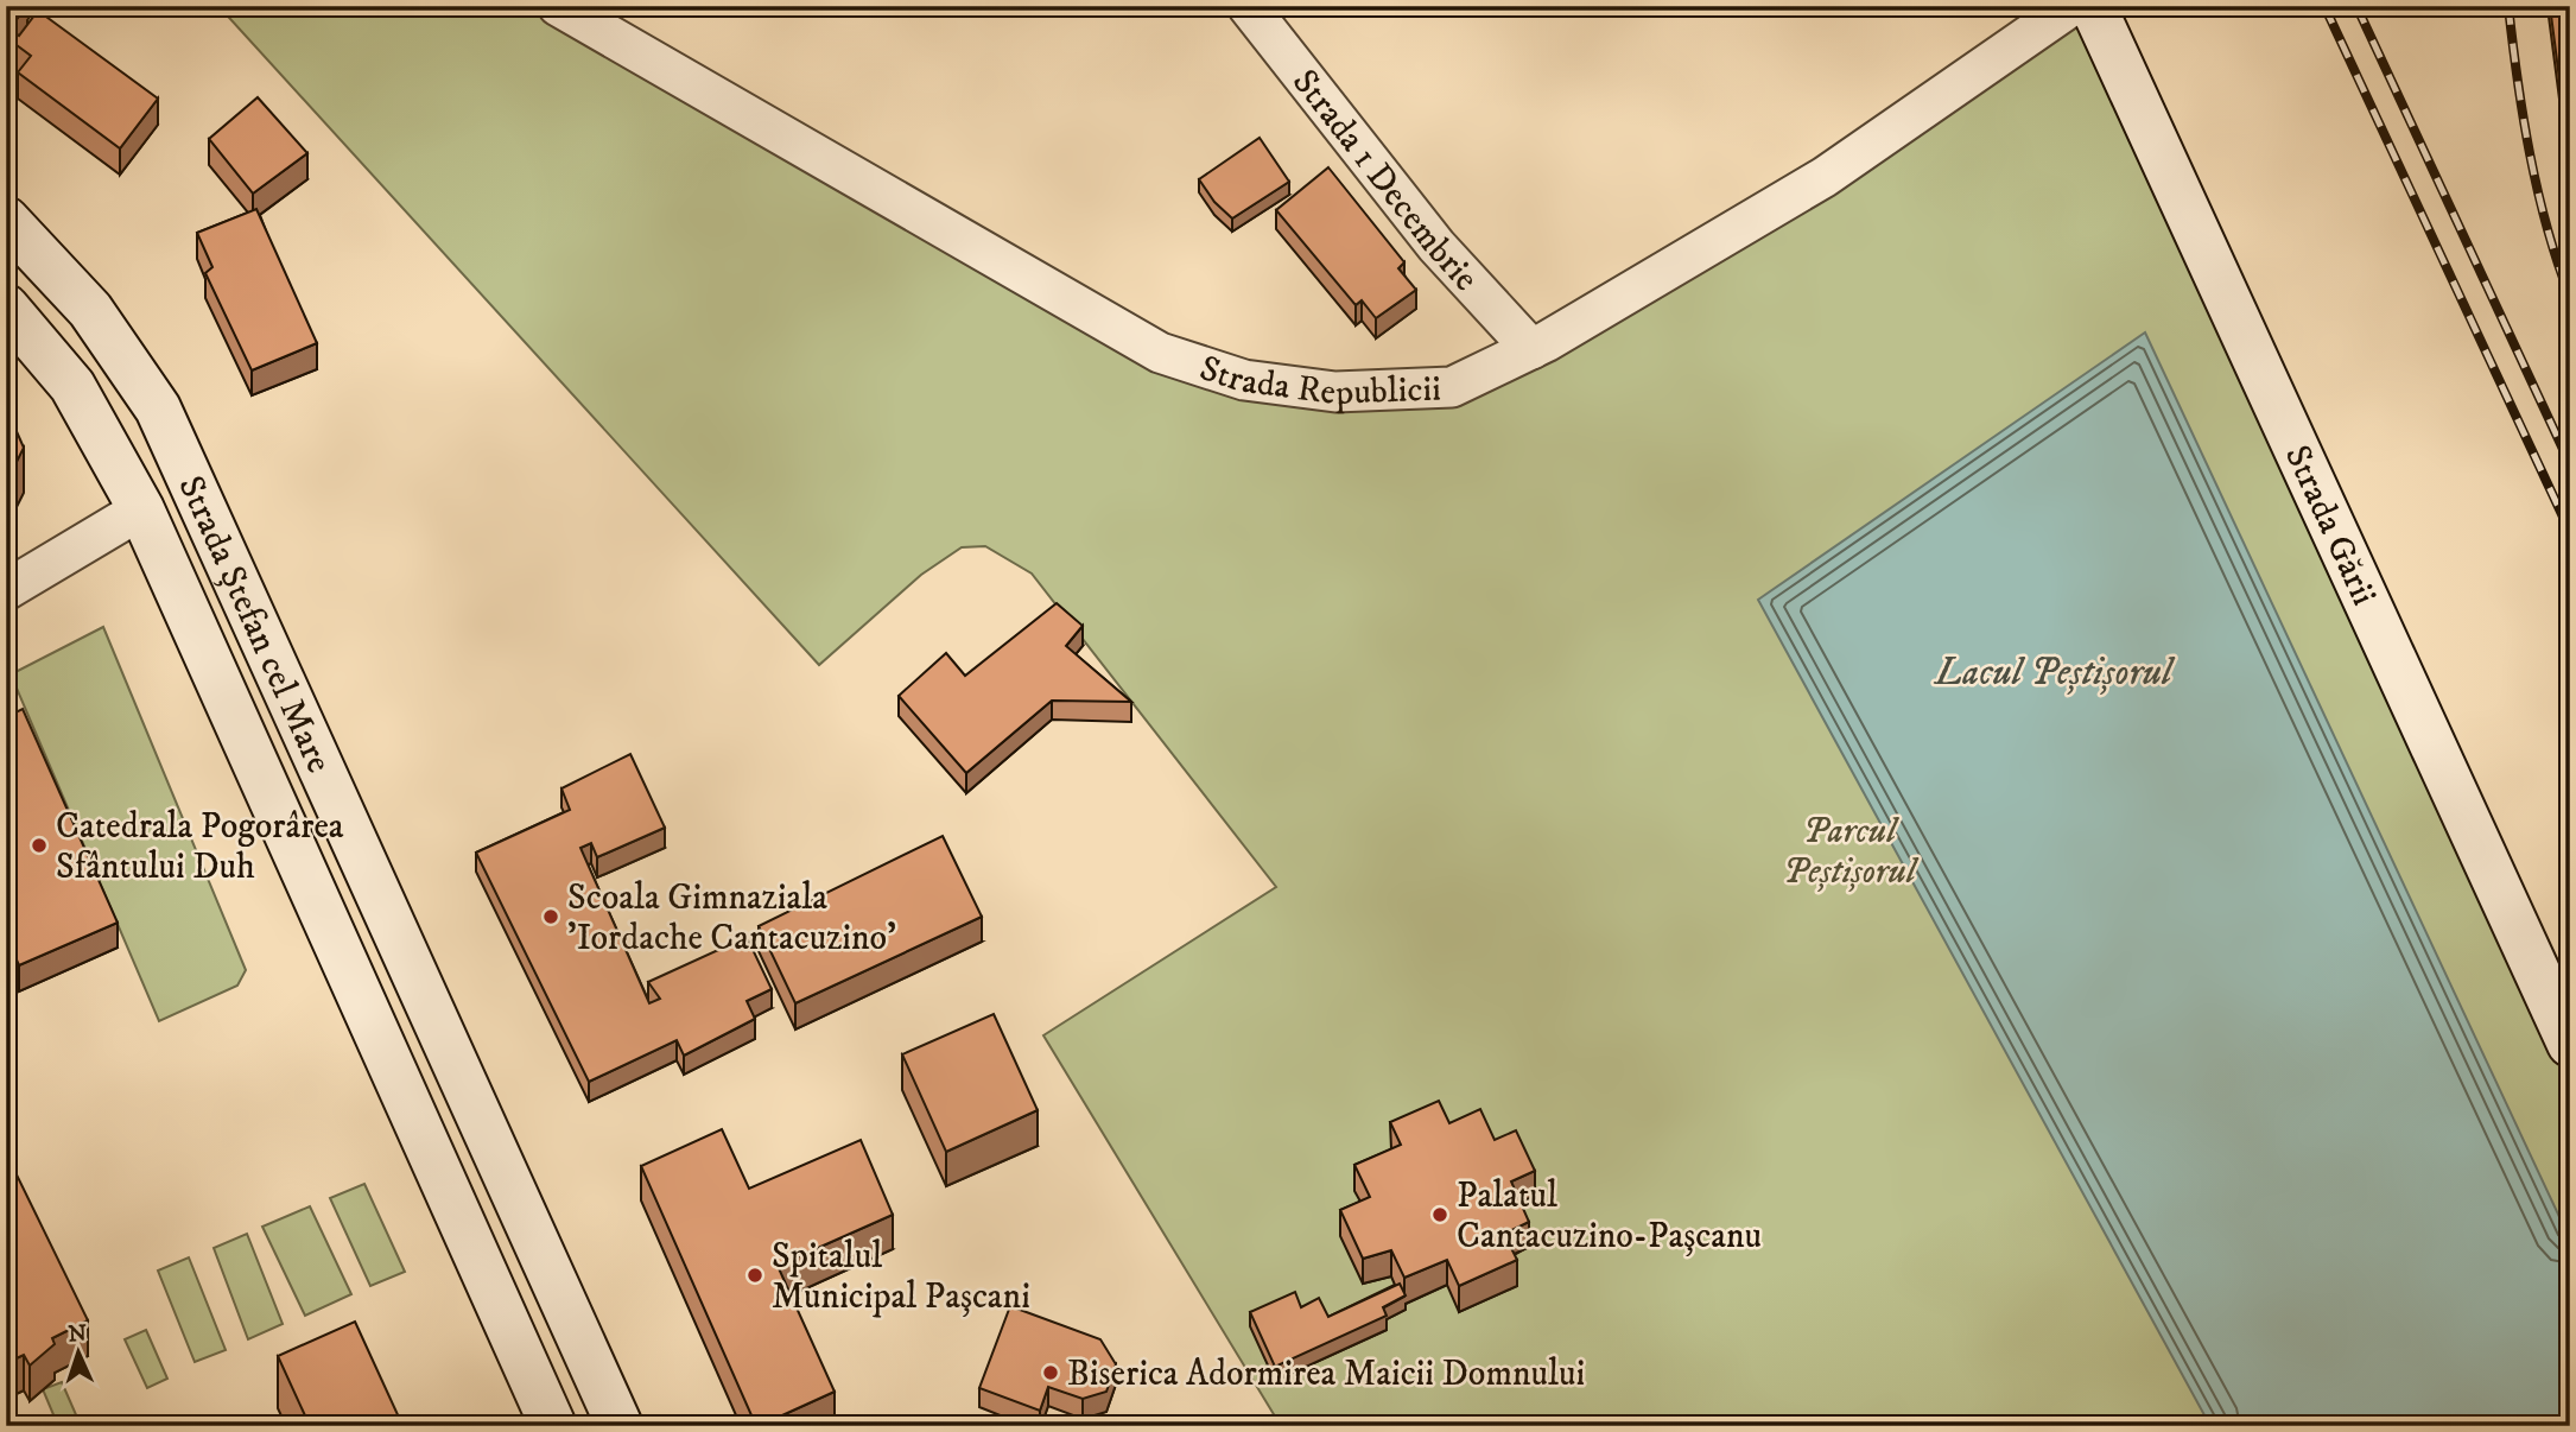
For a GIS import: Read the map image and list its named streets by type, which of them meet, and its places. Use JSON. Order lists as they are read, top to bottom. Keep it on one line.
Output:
{"streets":{"main road":["Strada Gării","Strada Ștefan cel Mare"],"street":["Strada 1 Decembrie","Strada Republicii"]},"crossings":[["Strada 1 Decembrie","Strada Republicii"]],"water":["Lacul Peștișorul"],"parks":["Parcul Peștișorul"],"places":["Catedrala Pogorârea Sfântului Duh","Scoala Gimnaziala 'Iordache Cantacuzino'","Palatul Cantacuzino-Pașcanu","Spitalul Municipal Pașcani","Biserica Adormirea Maicii Domnului"],"north":"top"}
